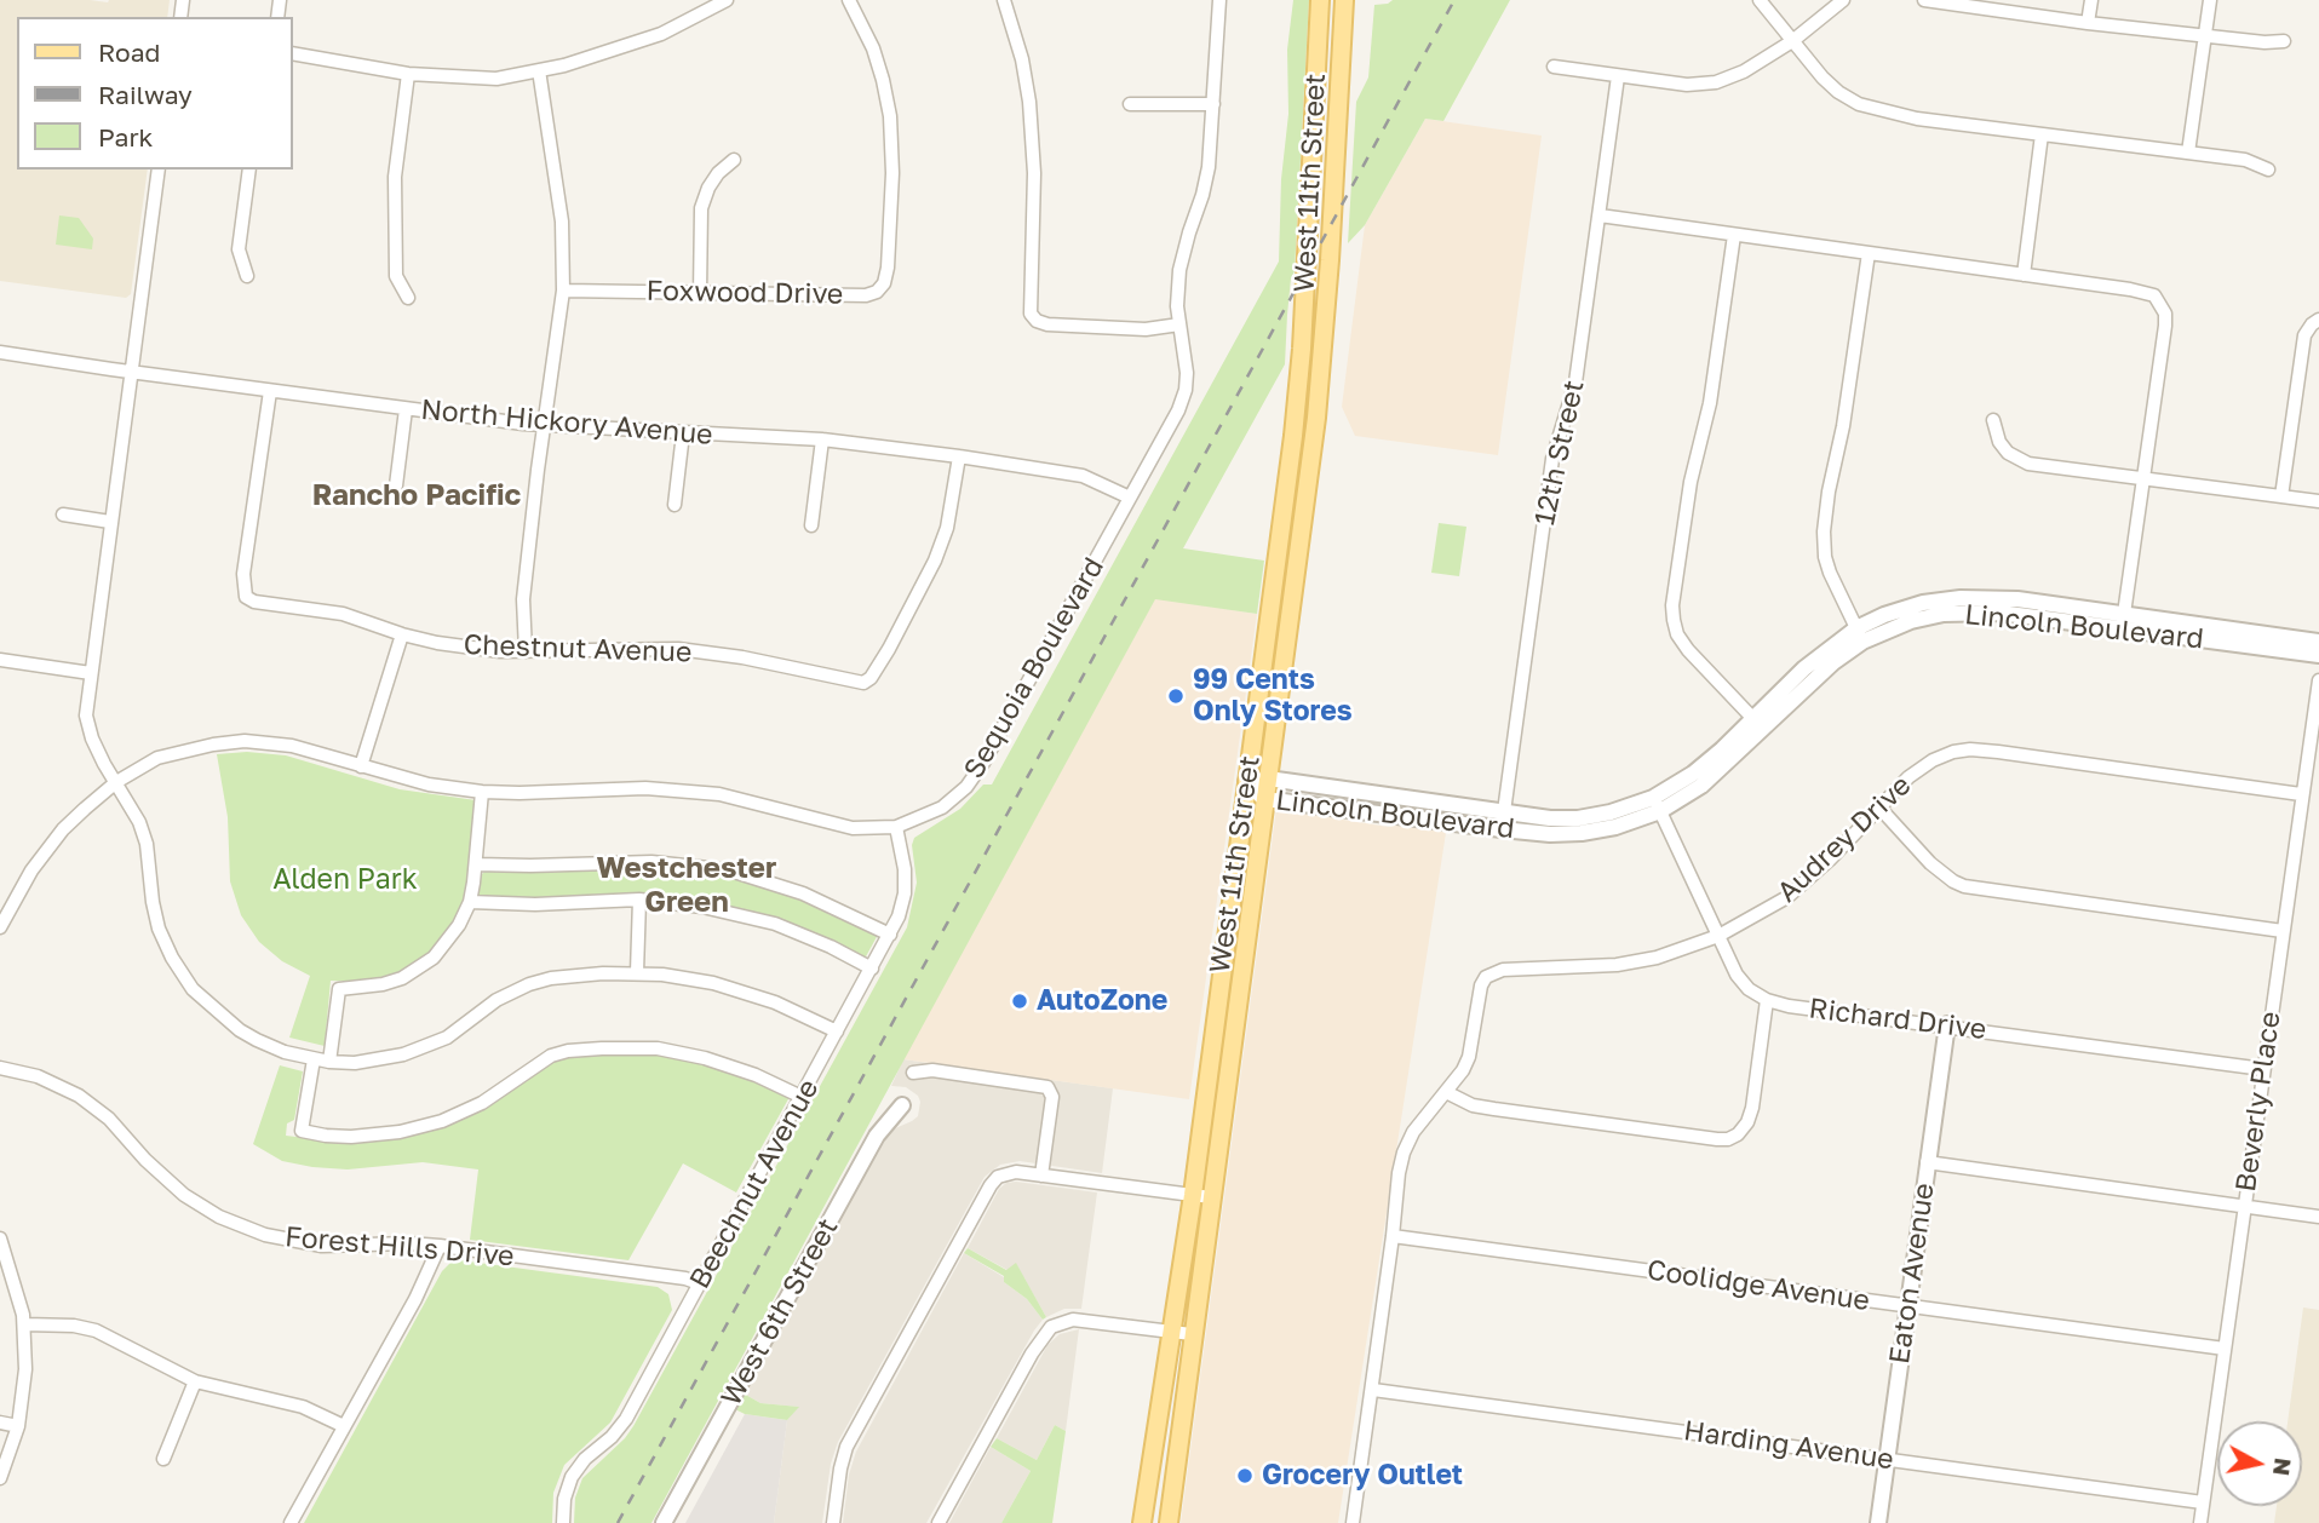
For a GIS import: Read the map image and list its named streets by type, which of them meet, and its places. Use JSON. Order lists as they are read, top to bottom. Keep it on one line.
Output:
{"streets":{"main road":["West 11th Street"],"street":["Foxwood Drive","North Hickory Avenue","12th Street","Lincoln Boulevard","Chestnut Avenue","Sequoia Boulevard","Audrey Drive","Richard Drive","Beverly Place","Beechnut Avenue","Forest Hills Drive","Eaton Avenue","Coolidge Avenue","West 6th Street","Harding Avenue"]},"crossings":[["West 11th Street","Lincoln Boulevard"],["North Hickory Avenue","Chestnut Avenue"],["North Hickory Avenue","Sequoia Boulevard"],["12th Street","Lincoln Boulevard"],["Lincoln Boulevard","Richard Drive"],["Sequoia Boulevard","Beechnut Avenue"],["Audrey Drive","Richard Drive"],["Audrey Drive","Beverly Place"],["Richard Drive","Beverly Place"],["Richard Drive","Eaton Avenue"],["Beverly Place","Coolidge Avenue"],["Beverly Place","Harding Avenue"],["Beechnut Avenue","Forest Hills Drive"],["Eaton Avenue","Coolidge Avenue"],["Eaton Avenue","Harding Avenue"]],"districts":["Rancho Pacific","Westchester Green"],"parks":["Alden Park"],"places":["99 Cents Only Stores","AutoZone","Grocery Outlet"],"legend":["Road","Railway","Park"],"north":"right"}
